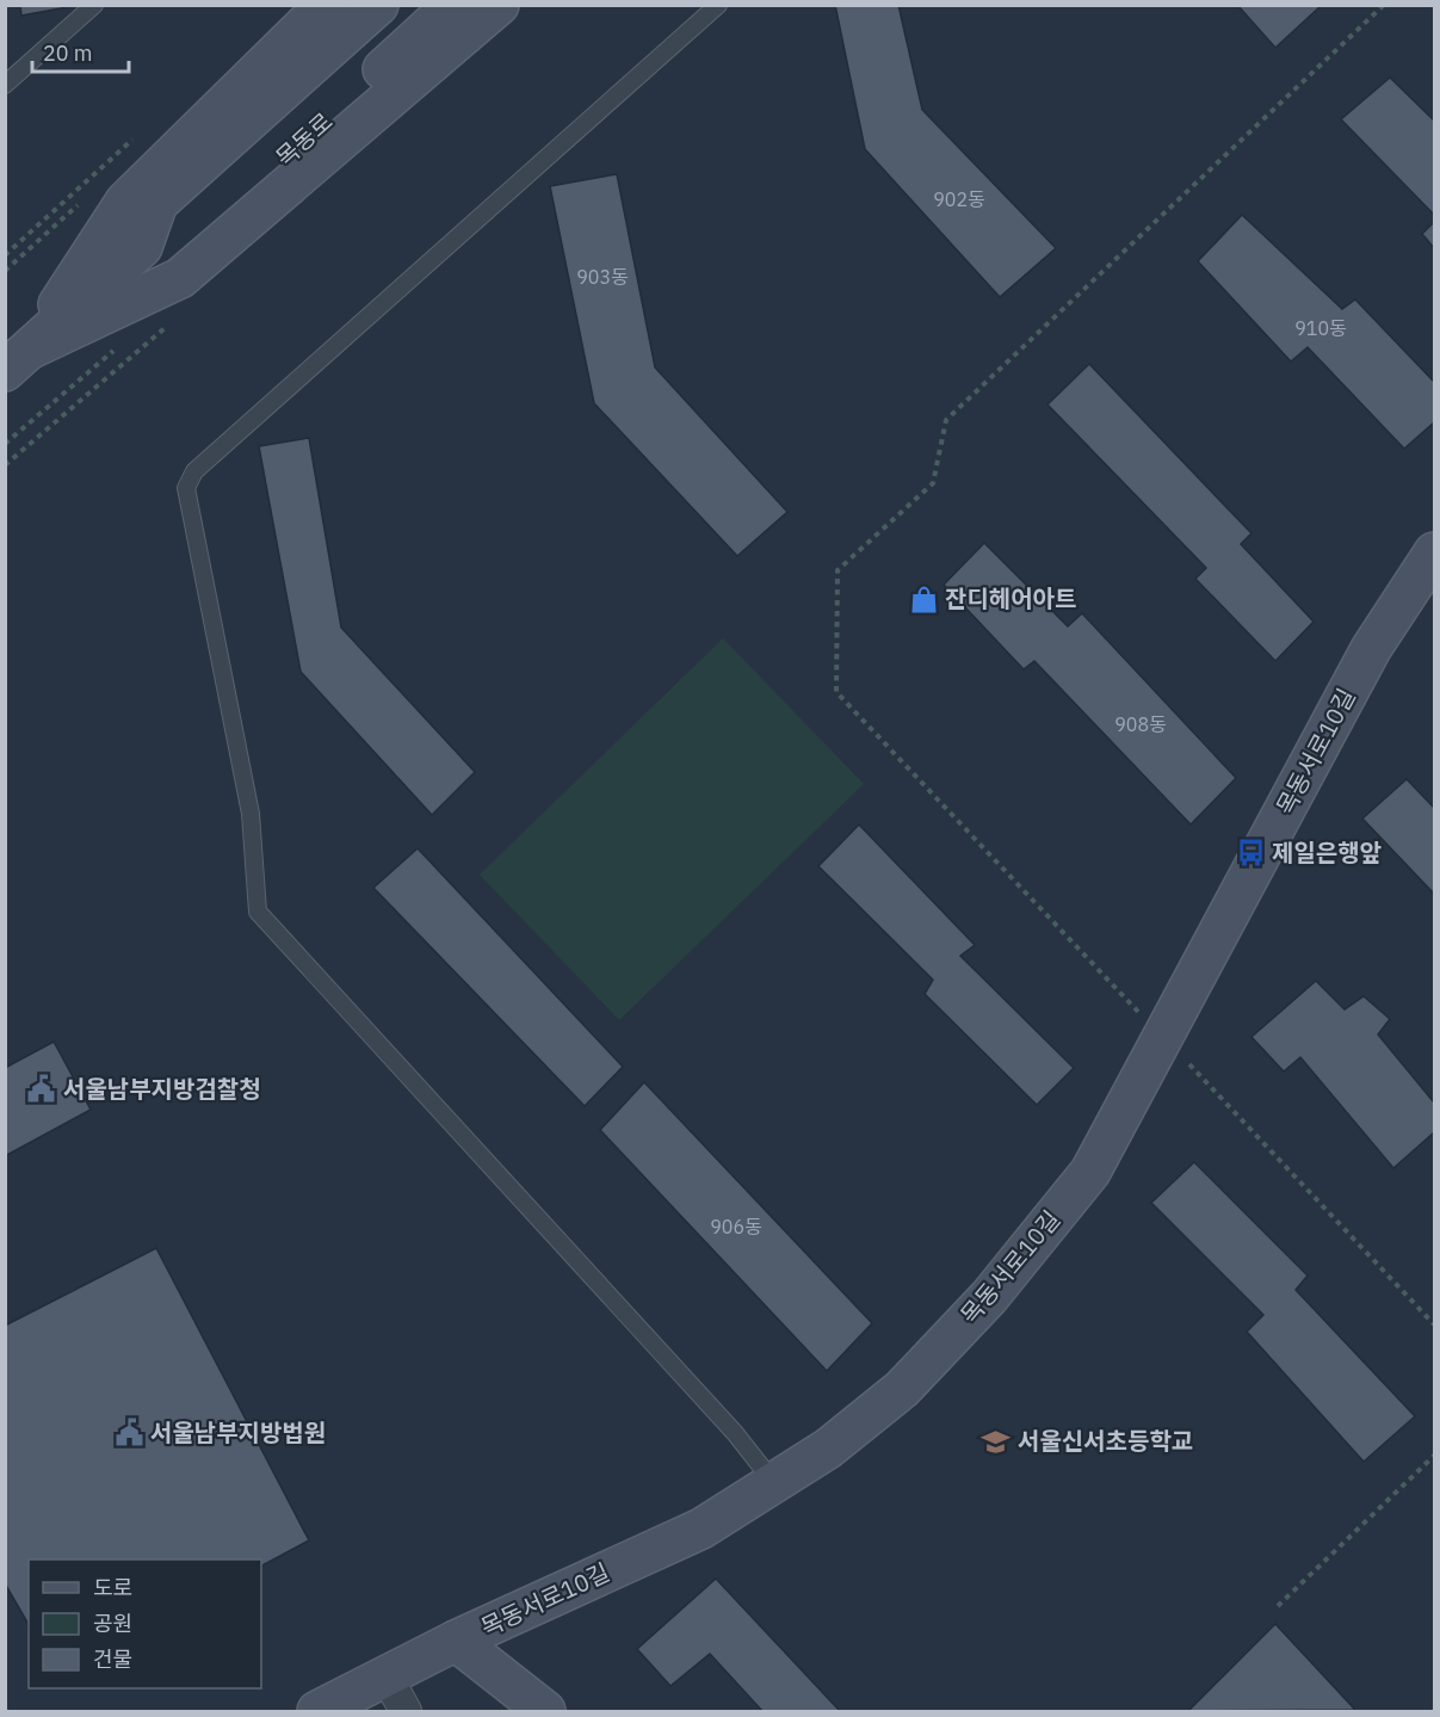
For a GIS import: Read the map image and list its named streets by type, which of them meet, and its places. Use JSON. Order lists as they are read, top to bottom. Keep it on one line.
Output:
{"streets":{"main road":["목동로","목동서로10길"]},"places":{"shop":["잔디헤어아트"],"bus stop":["제일은행앞"],"public building":["서울남부지방검찰청","서울남부지방법원"],"school or university":["서울신서초등학교"]},"house_numbers":["902동","903동","910동","908동","906동"],"legend":["도로","공원","건물"],"scale_bar":"20 m"}
